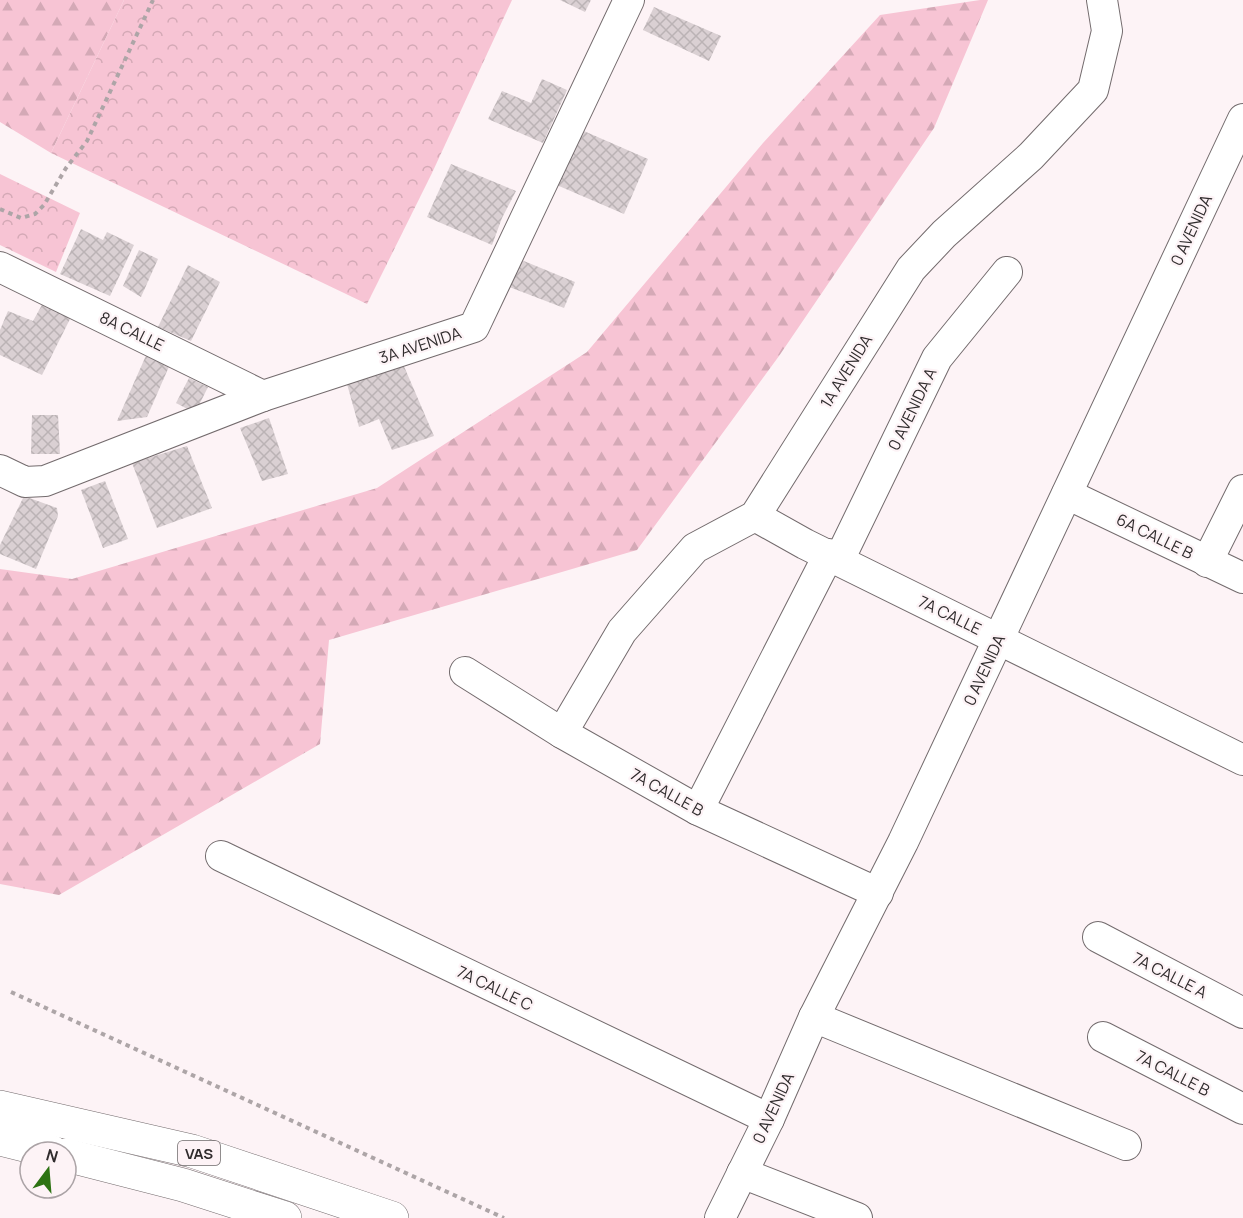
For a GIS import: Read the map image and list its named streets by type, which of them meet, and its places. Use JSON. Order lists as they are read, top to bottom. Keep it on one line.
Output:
{"streets":{"highway":["VAS"],"street":["0 AVENIDA","8A CALLE","3A AVENIDA","1A AVENIDA","0 AVENIDA A","6A CALLE B","7A CALLE","7A CALLE B","7A CALLE A","7A CALLE C"]},"crossings":[["0 AVENIDA","6A CALLE B"],["0 AVENIDA","7A CALLE"],["0 AVENIDA","7A CALLE B"],["0 AVENIDA","7A CALLE C"],["8A CALLE","3A AVENIDA"],["1A AVENIDA","7A CALLE"],["1A AVENIDA","7A CALLE B"],["0 AVENIDA A","7A CALLE"],["0 AVENIDA A","7A CALLE B"]],"north":"top"}
